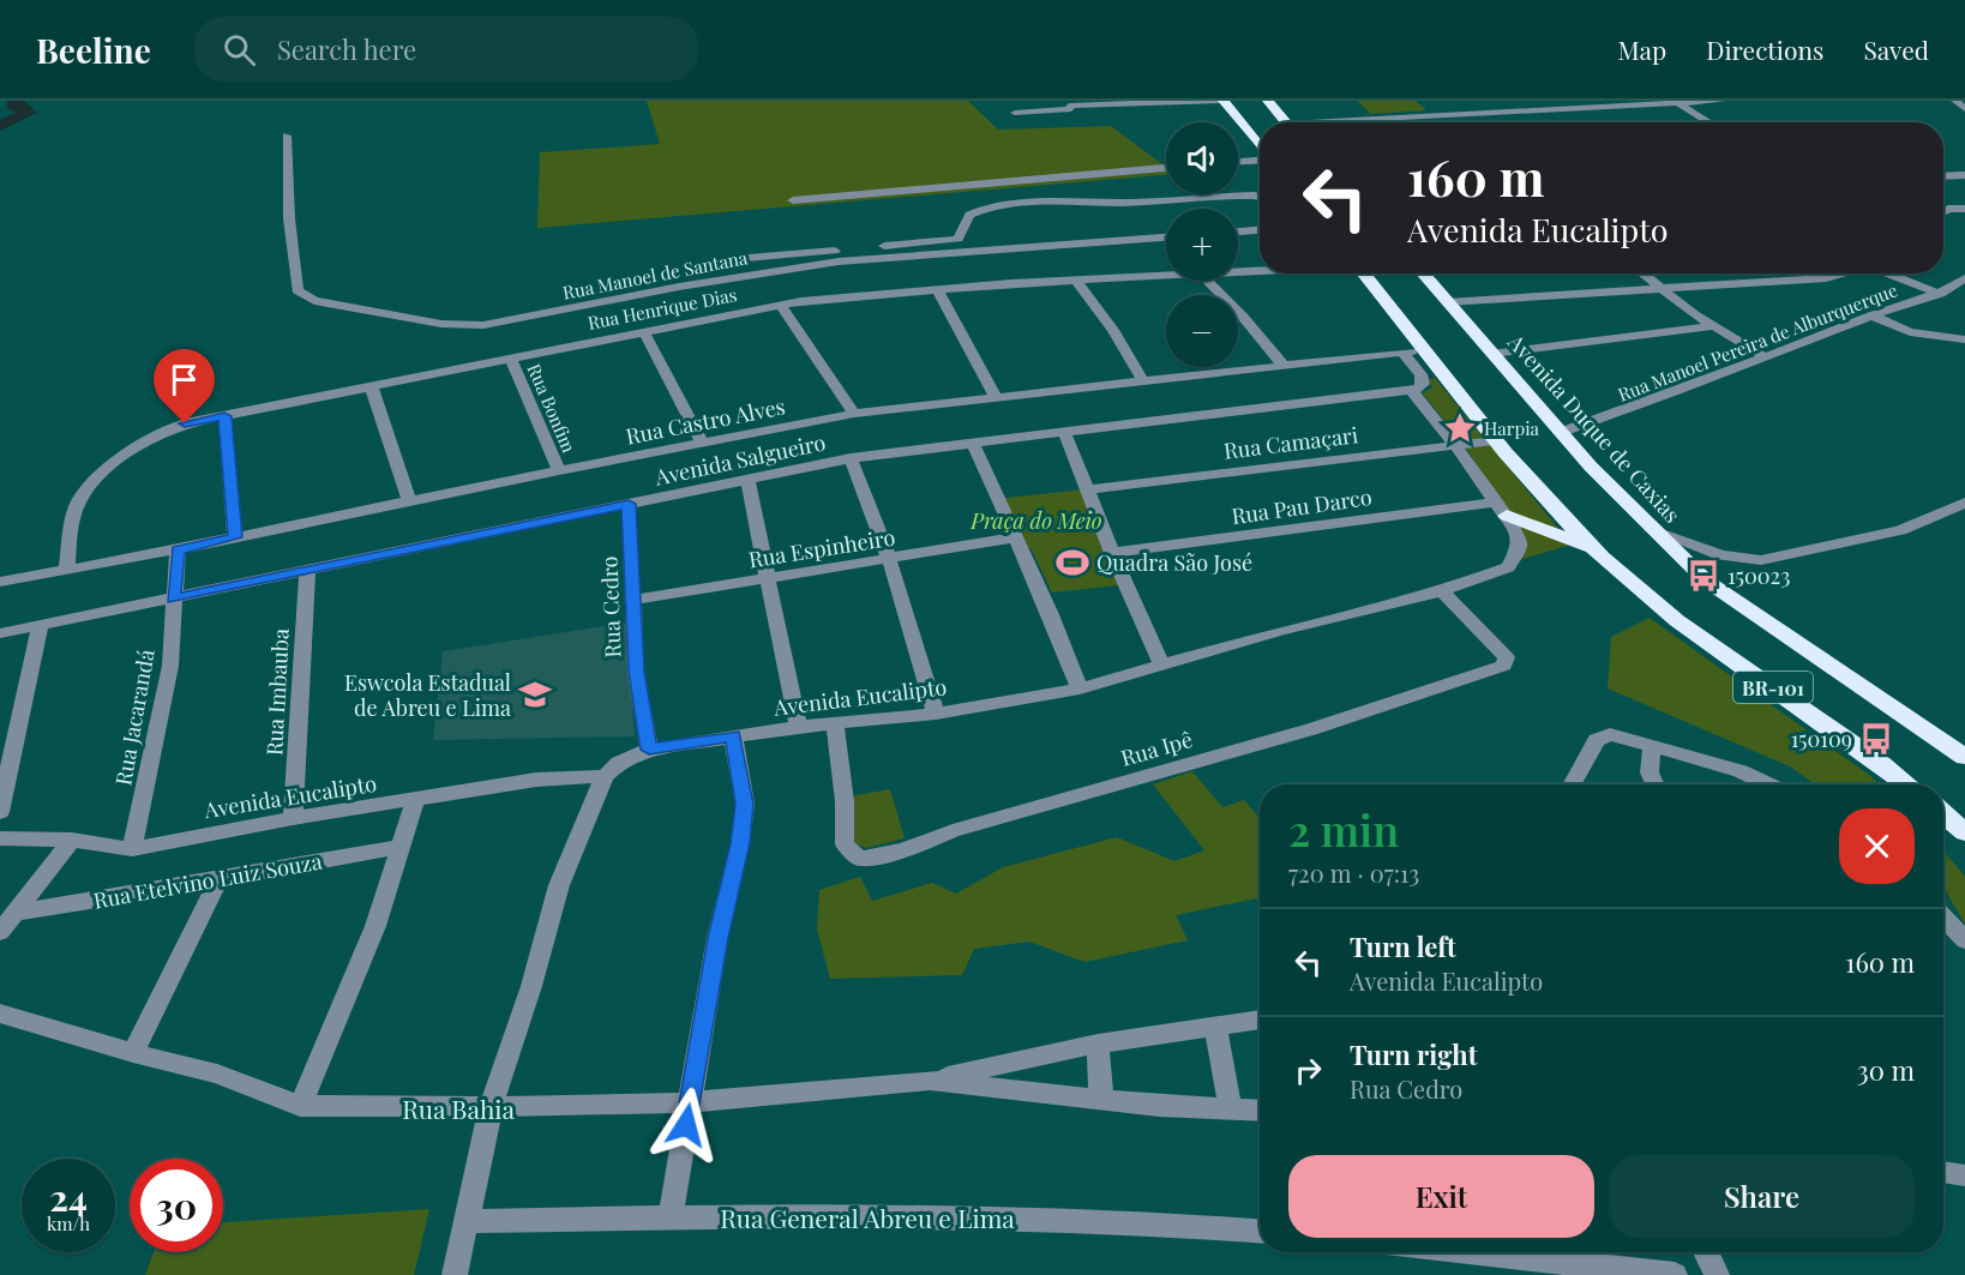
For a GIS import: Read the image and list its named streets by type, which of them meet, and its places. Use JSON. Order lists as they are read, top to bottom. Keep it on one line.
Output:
{"streets":{"highway":["Avenida Duque de Caxias","BR-101"],"street":["Rua Manoel de Santana","Rua Henrique Dias","Rua Manoel Pereira de Alburquerque","Rua Bonfim","Rua Castro Alves","Rua Camaçari","Avenida Salgueiro","Rua Pau Darco","Rua Espinheiro","Rua Cedro","Rua Imbauba","Avenida Eucalipto","Rua Jacarandá","Rua Ipê","Rua Etelvino Luiz Souza","Rua Bahia","Rua General Abreu e Lima"]},"crossings":[["Rua Henrique Dias","Rua Bonfim"],["Rua Henrique Dias","Rua Castro Alves"],["Rua Manoel Pereira de Alburquerque","Avenida Duque de Caxias"],["Rua Bonfim","Rua Castro Alves"],["Rua Castro Alves","BR-101"],["Rua Castro Alves","Rua Jacarandá"],["Rua Camaçari","BR-101"],["Rua Camaçari","Avenida Eucalipto"],["Avenida Salgueiro","Rua Cedro"],["Avenida Salgueiro","Rua Imbauba"],["Avenida Salgueiro","Avenida Eucalipto"],["Avenida Salgueiro","Rua Jacarandá"],["Rua Pau Darco","Avenida Eucalipto"],["Rua Espinheiro","Rua Cedro"],["Rua Cedro","Avenida Eucalipto"],["Rua Imbauba","Avenida Eucalipto"],["Avenida Eucalipto","Rua Jacarandá"],["Avenida Eucalipto","Rua Ipê"]],"parks":["Praça do Meio"],"places":{"place":["Harpia"],"sports":["Quadra São José"],"bus stop":["150023","150109"],"school or university":["Eswcola Estadual de Abreu e Lima"]},"page":{"header":"Beeline","search":"Search here","nav":["Map","Directions","Saved"],"map_buttons":["+","−"],"turn":["160 m","Avenida Eucalipto"],"heading":["2 min","720 m · 07:13"],"list":[{"name":"Turn left","note":"Avenida Eucalipto","value":"160 m"},{"name":"Turn right","note":"Rua Cedro","value":"30 m"}],"buttons":["Exit","Share"],"speed":"24 km/h","limit":"30"}}
